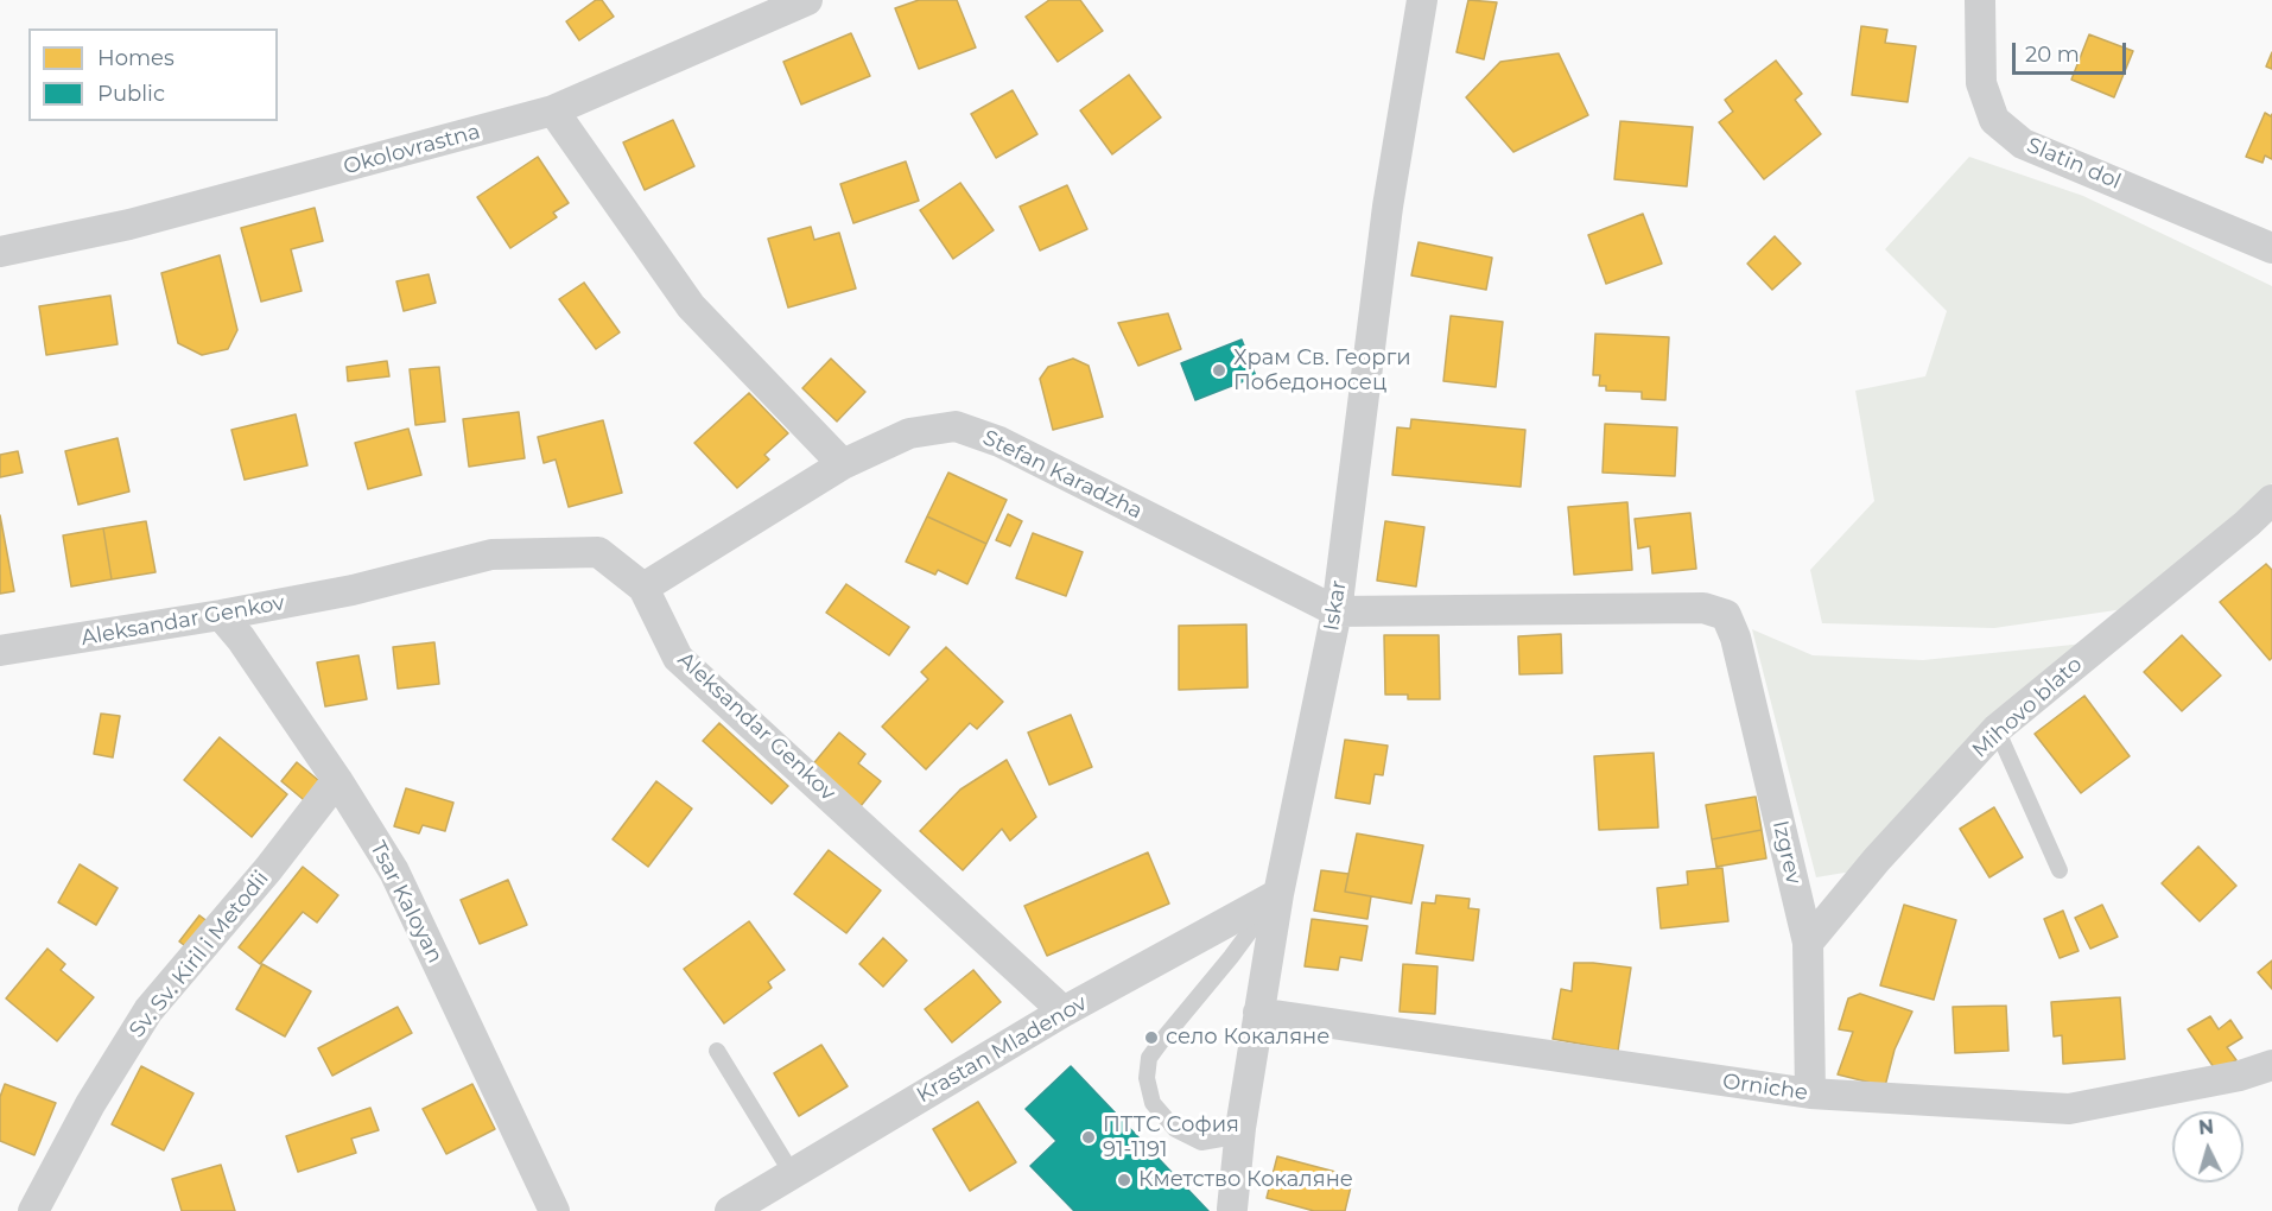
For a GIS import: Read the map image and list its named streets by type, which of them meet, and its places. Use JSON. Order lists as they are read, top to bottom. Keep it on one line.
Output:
{"streets":{"street":["Okolovrastna","Slatin dol","Stefan Karadzha","Iskar","Aleksandar Genkov","Mihovo blato","Izgrev","Tsar Kaloyan","Sv. Sv. Kiril i Metodii","Krastan Mladenov","Orniche"]},"crossings":[["Stefan Karadzha","Iskar"],["Stefan Karadzha","Aleksandar Genkov"],["Stefan Karadzha","Izgrev"],["Iskar","Krastan Mladenov"],["Iskar","Orniche"],["Aleksandar Genkov","Tsar Kaloyan"],["Aleksandar Genkov","Krastan Mladenov"],["Mihovo blato","Izgrev"],["Izgrev","Orniche"],["Tsar Kaloyan","Sv. Sv. Kiril i Metodii"]],"places":["Храм Св. Георги Победоносец","село Кокаляне","ПТТС София 91-1191","Кметство Кокаляне"],"legend":["Homes","Public"],"scale_bar":"20 m","north":"top"}
